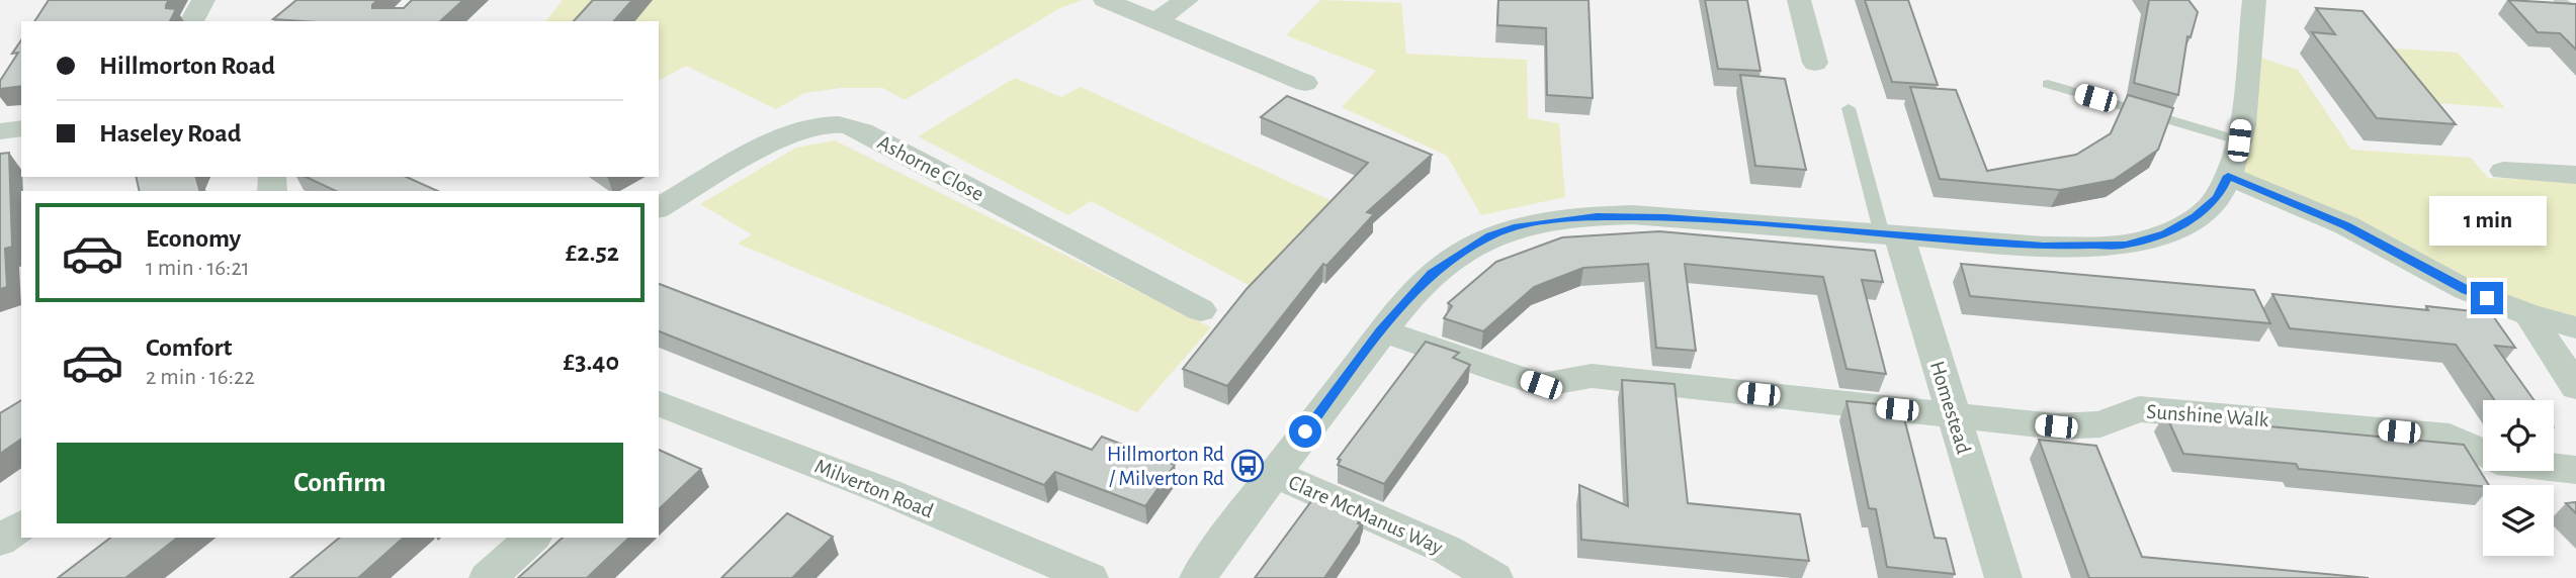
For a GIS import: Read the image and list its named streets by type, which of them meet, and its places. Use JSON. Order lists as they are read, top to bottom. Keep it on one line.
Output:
{"streets":{"street":["Ashorne Close","Homestead","Sunshine Walk","Milverton Road","Clare McManus Way"]},"crossings":[["Homestead","Sunshine Walk"]],"places":{"bus stop":["Hillmorton Rd / Milverton Rd"]},"page":{"banner":["Hillmorton Road","Haseley Road"],"bubble":"1 min","list":[{"name":"Economy","note":"1 min · 16:21","value":"£2.52"},{"name":"Comfort","note":"2 min · 16:22","value":"£3.40"}],"buttons":"Confirm"}}
